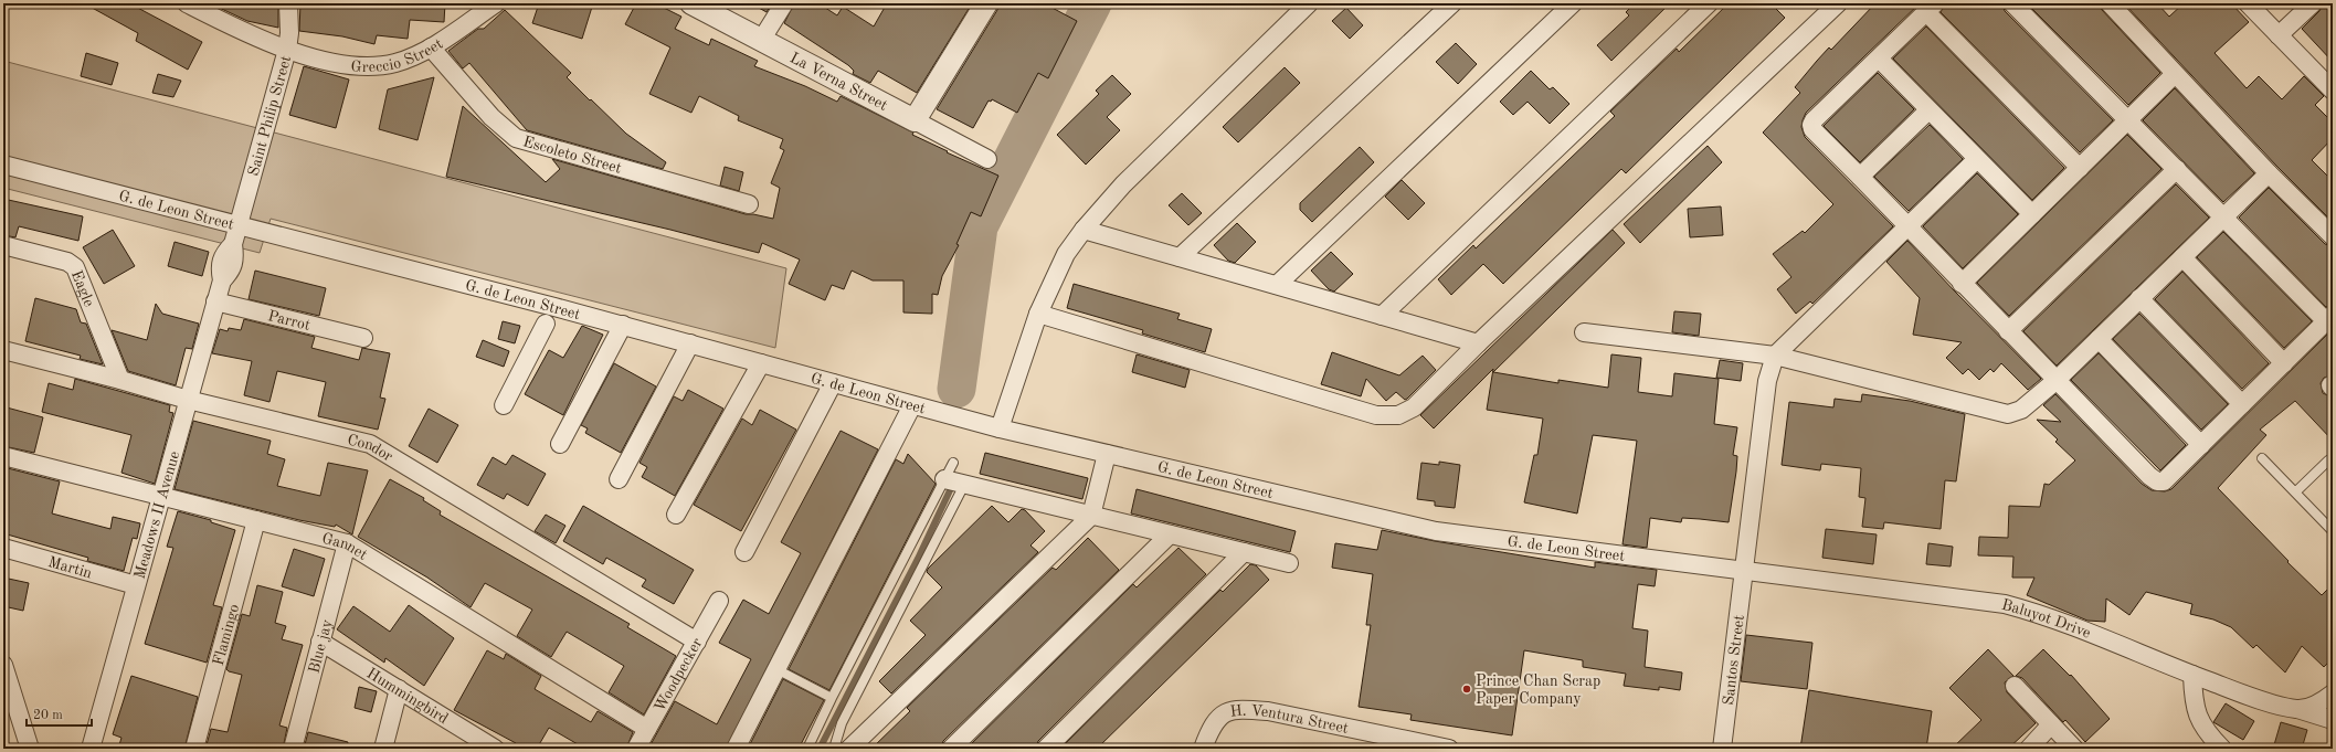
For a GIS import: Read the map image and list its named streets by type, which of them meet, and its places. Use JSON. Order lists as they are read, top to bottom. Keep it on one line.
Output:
{"streets":{"street":["Greccio Street","La Verna Street","Saint Philip Street","Escoleto Street","G. de Leon Street","Eagle","Parrot","Condor","Meadows II Avenue","Gannet","Martin","Baluyot Drive","Flamingo","Blue jay","Santos Street","Woodpecker","Hummingbird","H. Ventura Street"]},"crossings":[["Greccio Street","Saint Philip Street"],["Greccio Street","Escoleto Street"],["Saint Philip Street","G. de Leon Street"],["Saint Philip Street","Meadows II Avenue"],["G. de Leon Street","Meadows II Avenue"],["G. de Leon Street","Baluyot Drive"],["G. de Leon Street","Santos Street"],["Eagle","Condor"],["Parrot","Meadows II Avenue"],["Condor","Meadows II Avenue"],["Condor","Woodpecker"],["Meadows II Avenue","Gannet"],["Meadows II Avenue","Martin"],["Gannet","Flamingo"],["Gannet","Blue jay"],["Gannet","Woodpecker"],["Baluyot Drive","Santos Street"],["Blue jay","Hummingbird"]],"places":["Prince Chan Scrap Paper Company"],"scale_bar":"20 m"}
